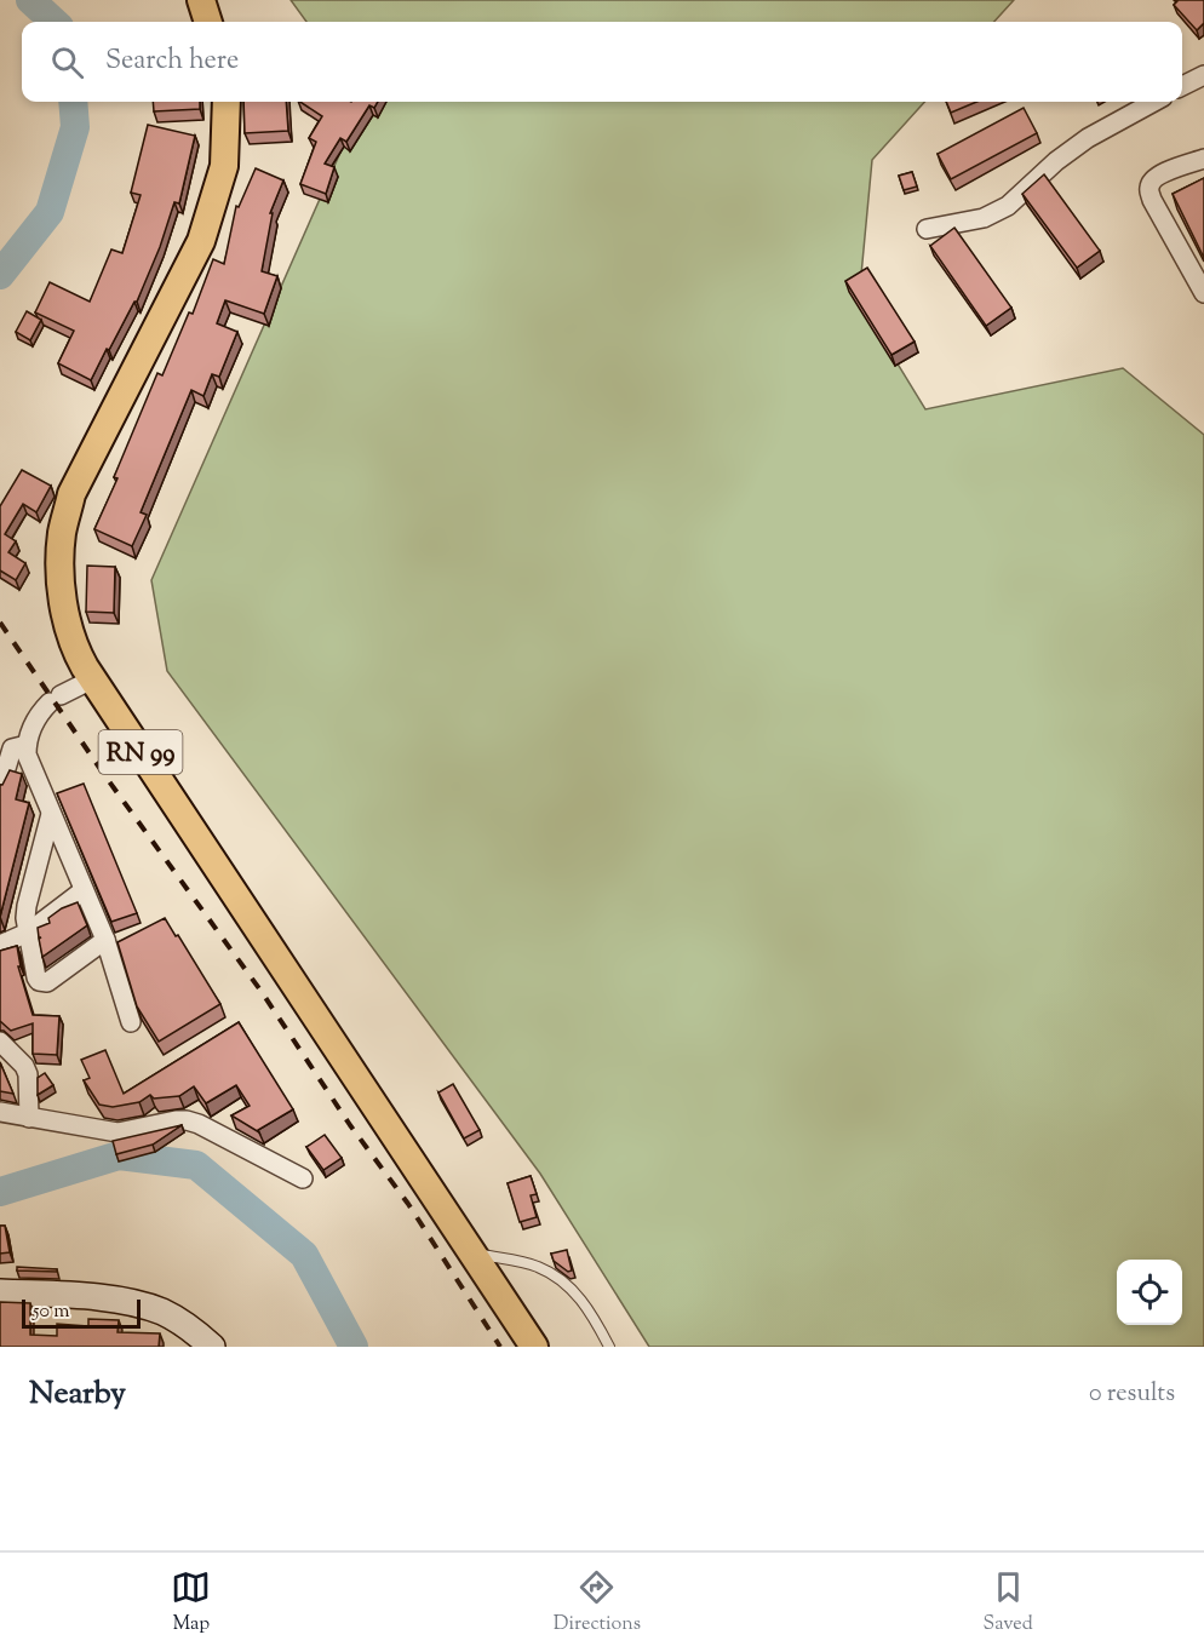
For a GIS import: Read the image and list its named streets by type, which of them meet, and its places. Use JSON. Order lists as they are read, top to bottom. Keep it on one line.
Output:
{"streets":{"main road":["RN 99"]},"scale_bar":"50 m","page":{"search":"Search here","scale":"50 m","heading":["Nearby","0 results"],"nav":["Map","Directions","Saved"]}}
